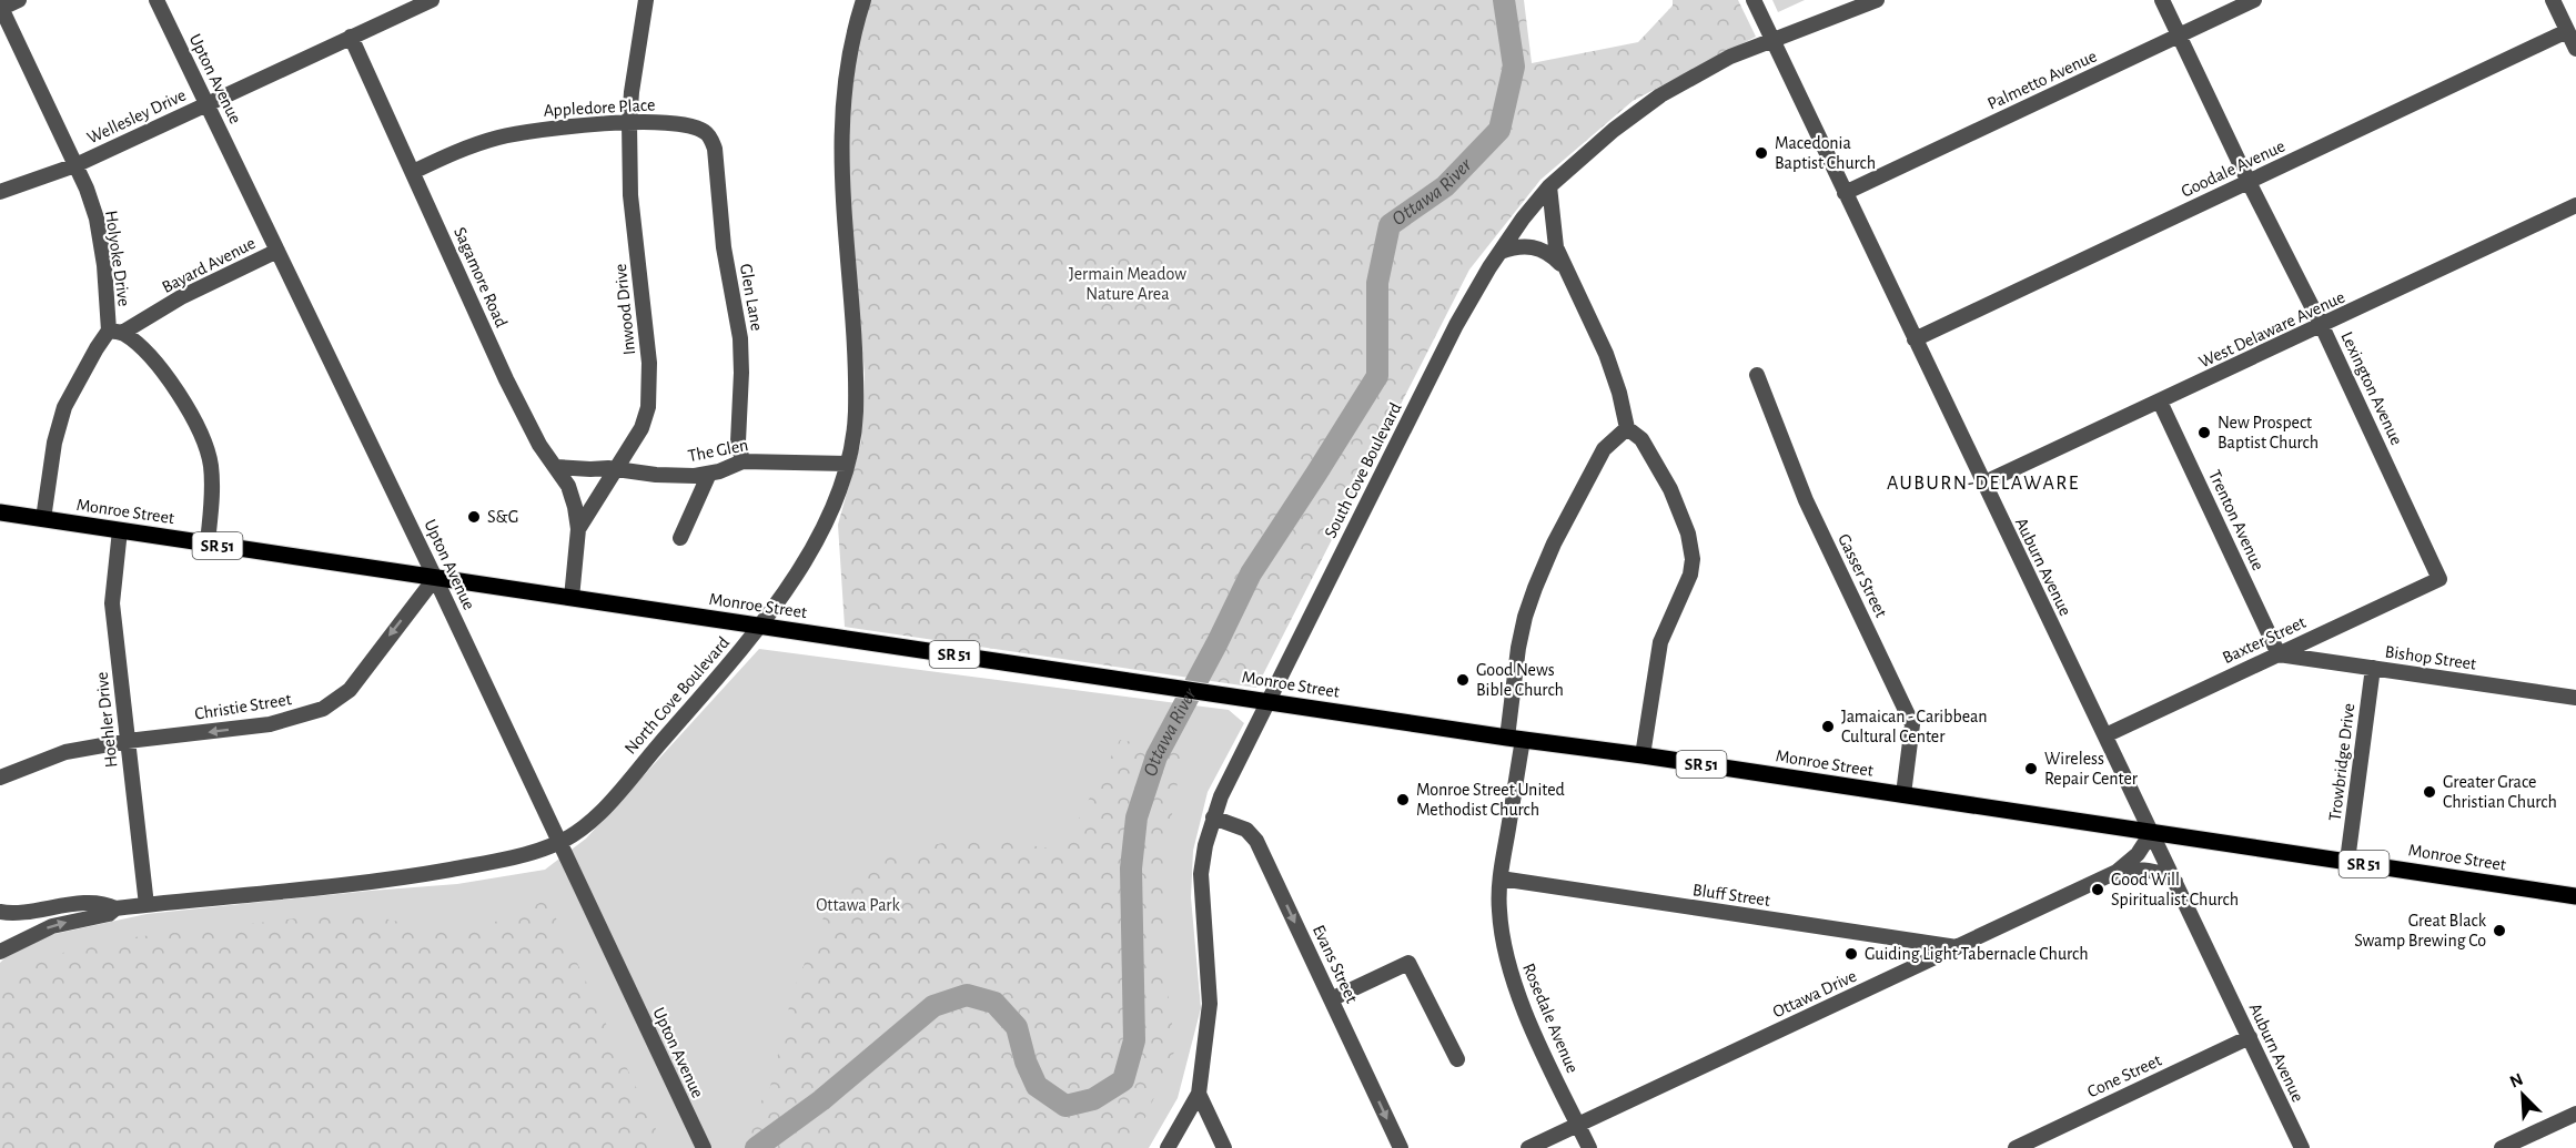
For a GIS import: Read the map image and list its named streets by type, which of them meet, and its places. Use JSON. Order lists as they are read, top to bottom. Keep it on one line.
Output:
{"streets":{"main road":["Monroe Street","SR 51"],"street":["Upton Avenue","Palmetto Avenue","Appledore Place","Wellesley Drive","Goodale Avenue","Holyoke Drive","Bayard Avenue","Sagamore Road","Glen Lane","Inwood Drive","West Delaware Avenue","Lexington Avenue","The Glen","South Cove Boulevard","Trenton Avenue","Auburn Avenue","Gasser Street","Baxter Street","Bishop Street","North Cove Boulevard","Christie Street","Hoehler Drive","Trowbridge Drive","Bluff Street","Evans Street","Ottawa Drive","Rosedale Avenue","Cone Street"]},"crossings":[["Upton Avenue","Wellesley Drive"],["Upton Avenue","Bayard Avenue"],["Upton Avenue","Monroe Street"],["Upton Avenue","North Cove Boulevard"],["Upton Avenue","Christie Street"],["Palmetto Avenue","Lexington Avenue"],["Palmetto Avenue","Auburn Avenue"],["Appledore Place","Sagamore Road"],["Appledore Place","Glen Lane"],["Appledore Place","Inwood Drive"],["Wellesley Drive","Holyoke Drive"],["Wellesley Drive","Sagamore Road"],["Goodale Avenue","Lexington Avenue"],["Goodale Avenue","Auburn Avenue"],["Holyoke Drive","Bayard Avenue"],["Holyoke Drive","Monroe Street"],["Sagamore Road","Inwood Drive"],["Sagamore Road","The Glen"],["Glen Lane","The Glen"],["Inwood Drive","The Glen"],["Inwood Drive","Monroe Street"],["West Delaware Avenue","Lexington Avenue"],["West Delaware Avenue","Trenton Avenue"],["West Delaware Avenue","Auburn Avenue"],["Lexington Avenue","Baxter Street"],["The Glen","North Cove Boulevard"],["South Cove Boulevard","Monroe Street"],["South Cove Boulevard","Auburn Avenue"],["South Cove Boulevard","Evans Street"],["Monroe Street","Auburn Avenue"],["Monroe Street","Gasser Street"],["Monroe Street","North Cove Boulevard"],["Monroe Street","Christie Street"],["Monroe Street","Hoehler Drive"],["Monroe Street","Trowbridge Drive"],["Monroe Street","Ottawa Drive"],["Monroe Street","Rosedale Avenue"],["Trenton Avenue","Baxter Street"],["Trenton Avenue","Bishop Street"],["Auburn Avenue","Baxter Street"],["Auburn Avenue","Ottawa Drive"],["Auburn Avenue","Cone Street"],["Baxter Street","Bishop Street"],["Bishop Street","Trowbridge Drive"],["North Cove Boulevard","Hoehler Drive"],["Christie Street","Hoehler Drive"],["Bluff Street","Ottawa Drive"],["Bluff Street","Rosedale Avenue"],["Ottawa Drive","Rosedale Avenue"]],"one_way":["Christie Street","Evans Street"],"districts":["AUBURN-DELAWARE"],"water":["Ottawa River"],"parks":["Jermain Meadow Nature Area","Ottawa Park"],"places":["Macedonia Baptist Church","New Prospect Baptist Church","S&G","Good News Bible Church","Jamaican - Caribbean Cultural Center","Wireless Repair Center","Greater Grace Christian Church","Monroe Street United Methodist Church","Good Will Spiritualist Church","Great Black Swamp Brewing Co","Guiding Light Tabernacle Church"],"north":"top left"}
